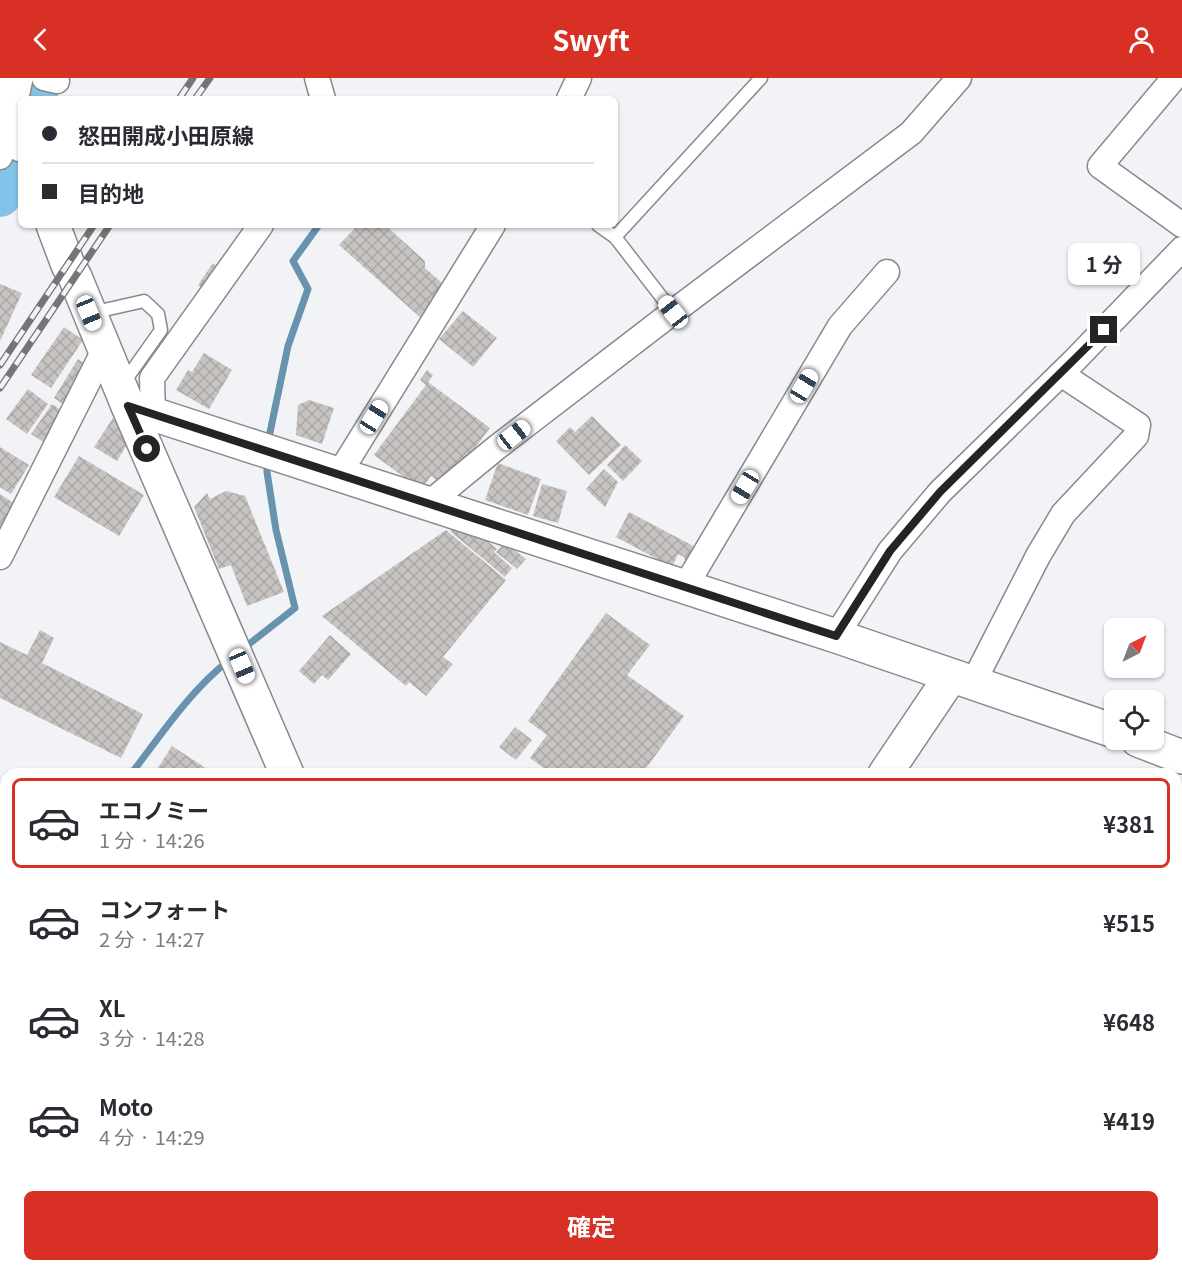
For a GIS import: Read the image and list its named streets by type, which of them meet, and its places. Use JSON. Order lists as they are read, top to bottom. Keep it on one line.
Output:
{"north":"top right","page":{"header":"Swyft","banner":["怒田開成小田原線","目的地"],"bubble":"1 分","list":[{"name":"エコノミー","note":"1 分 · 14:26","value":"¥381"},{"name":"コンフォート","note":"2 分 · 14:27","value":"¥515"},{"name":"XL","note":"3 分 · 14:28","value":"¥648"},{"name":"Moto","note":"4 分 · 14:29","value":"¥419"}],"buttons":"確定"}}
